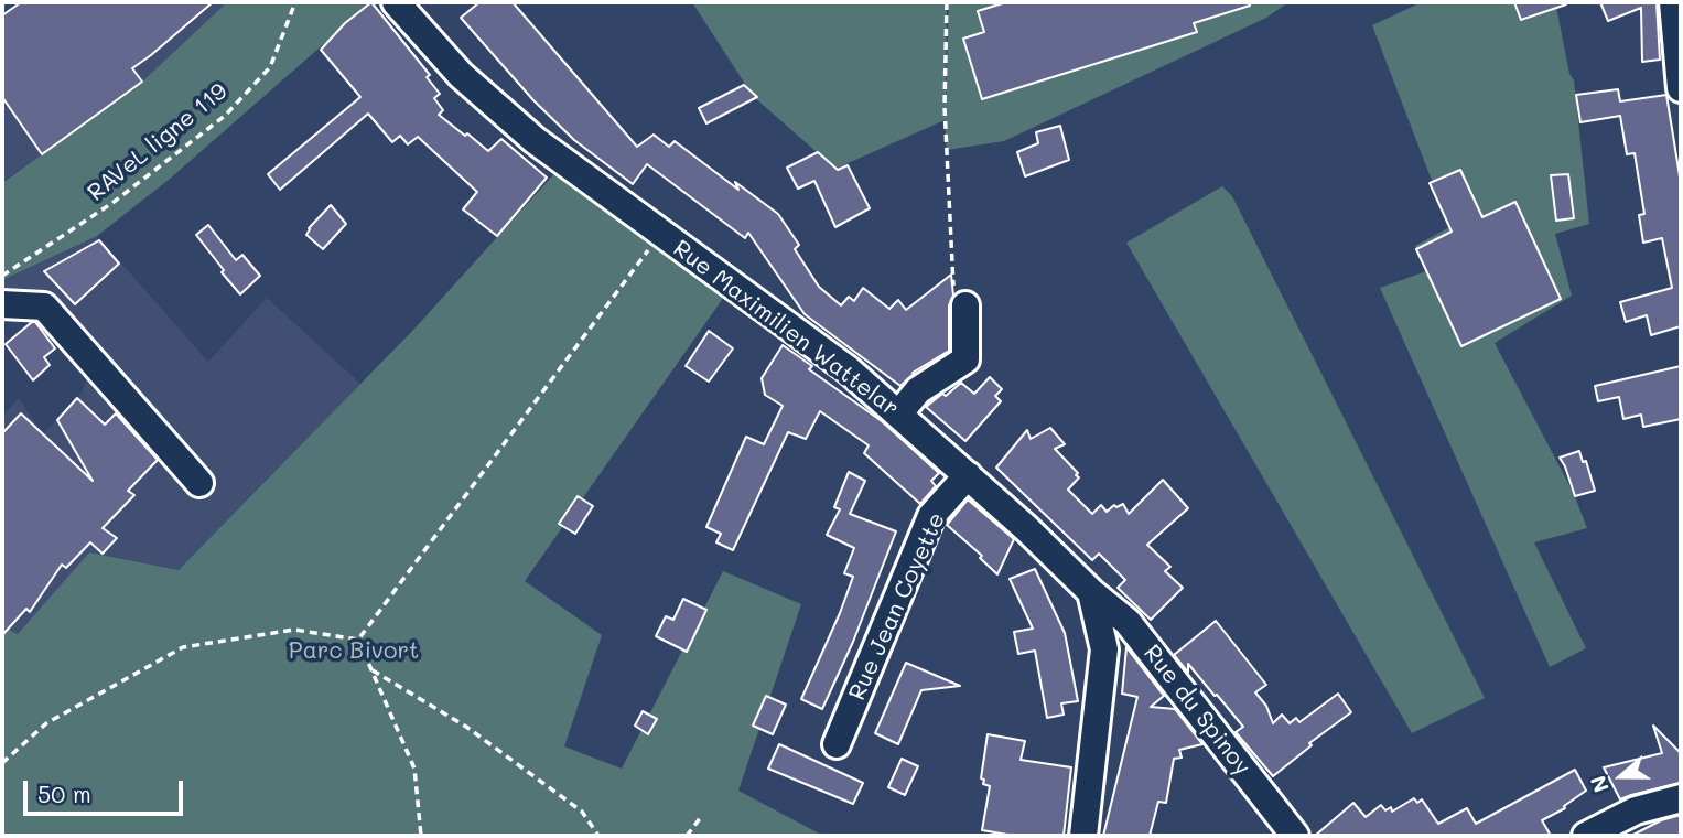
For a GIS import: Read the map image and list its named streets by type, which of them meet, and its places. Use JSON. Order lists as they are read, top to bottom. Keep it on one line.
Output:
{"streets":{"street":["Rue Maximilien Wattelar","Rue Jean Coyette","Rue du Spinoy"],"path":["RAVeL ligne 119"]},"crossings":[["Rue Maximilien Wattelar","Rue Jean Coyette"],["Rue Maximilien Wattelar","Rue du Spinoy"]],"parks":["Parc Bivort"],"scale_bar":"50 m","north":"left"}
